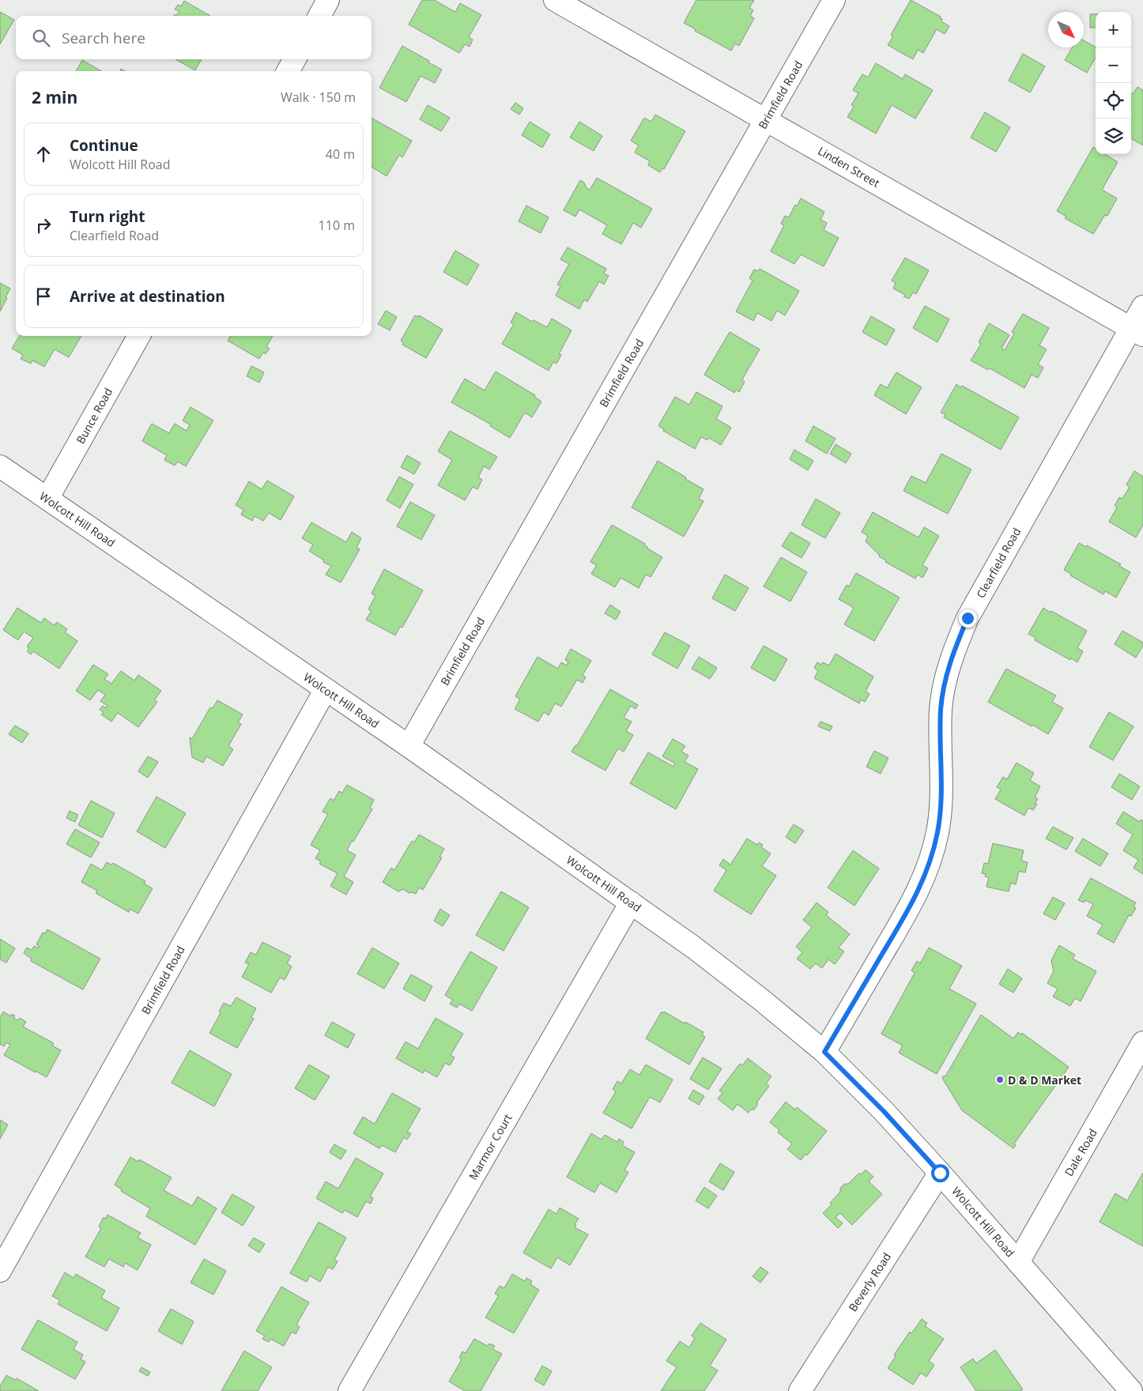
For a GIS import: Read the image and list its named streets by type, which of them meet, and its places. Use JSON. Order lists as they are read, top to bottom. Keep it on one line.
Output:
{"streets":{"street":["Brimfield Road","Linden Street","Bunce Road","Wolcott Hill Road","Clearfield Road","Marmor Court","Dale Road","Beverly Road"]},"crossings":[["Brimfield Road","Linden Street"],["Brimfield Road","Wolcott Hill Road"],["Linden Street","Clearfield Road"],["Bunce Road","Wolcott Hill Road"],["Wolcott Hill Road","Clearfield Road"],["Wolcott Hill Road","Marmor Court"],["Wolcott Hill Road","Dale Road"],["Wolcott Hill Road","Beverly Road"]],"places":["D & D Market"],"north":"bottom right","page":{"map_buttons":["+","−"],"search":"Search here","heading":["2 min","Walk · 150 m"],"list":[["Continue","Wolcott Hill Road","40 m"],["Turn right","Clearfield Road","110 m"],"Arrive at destination"]}}
